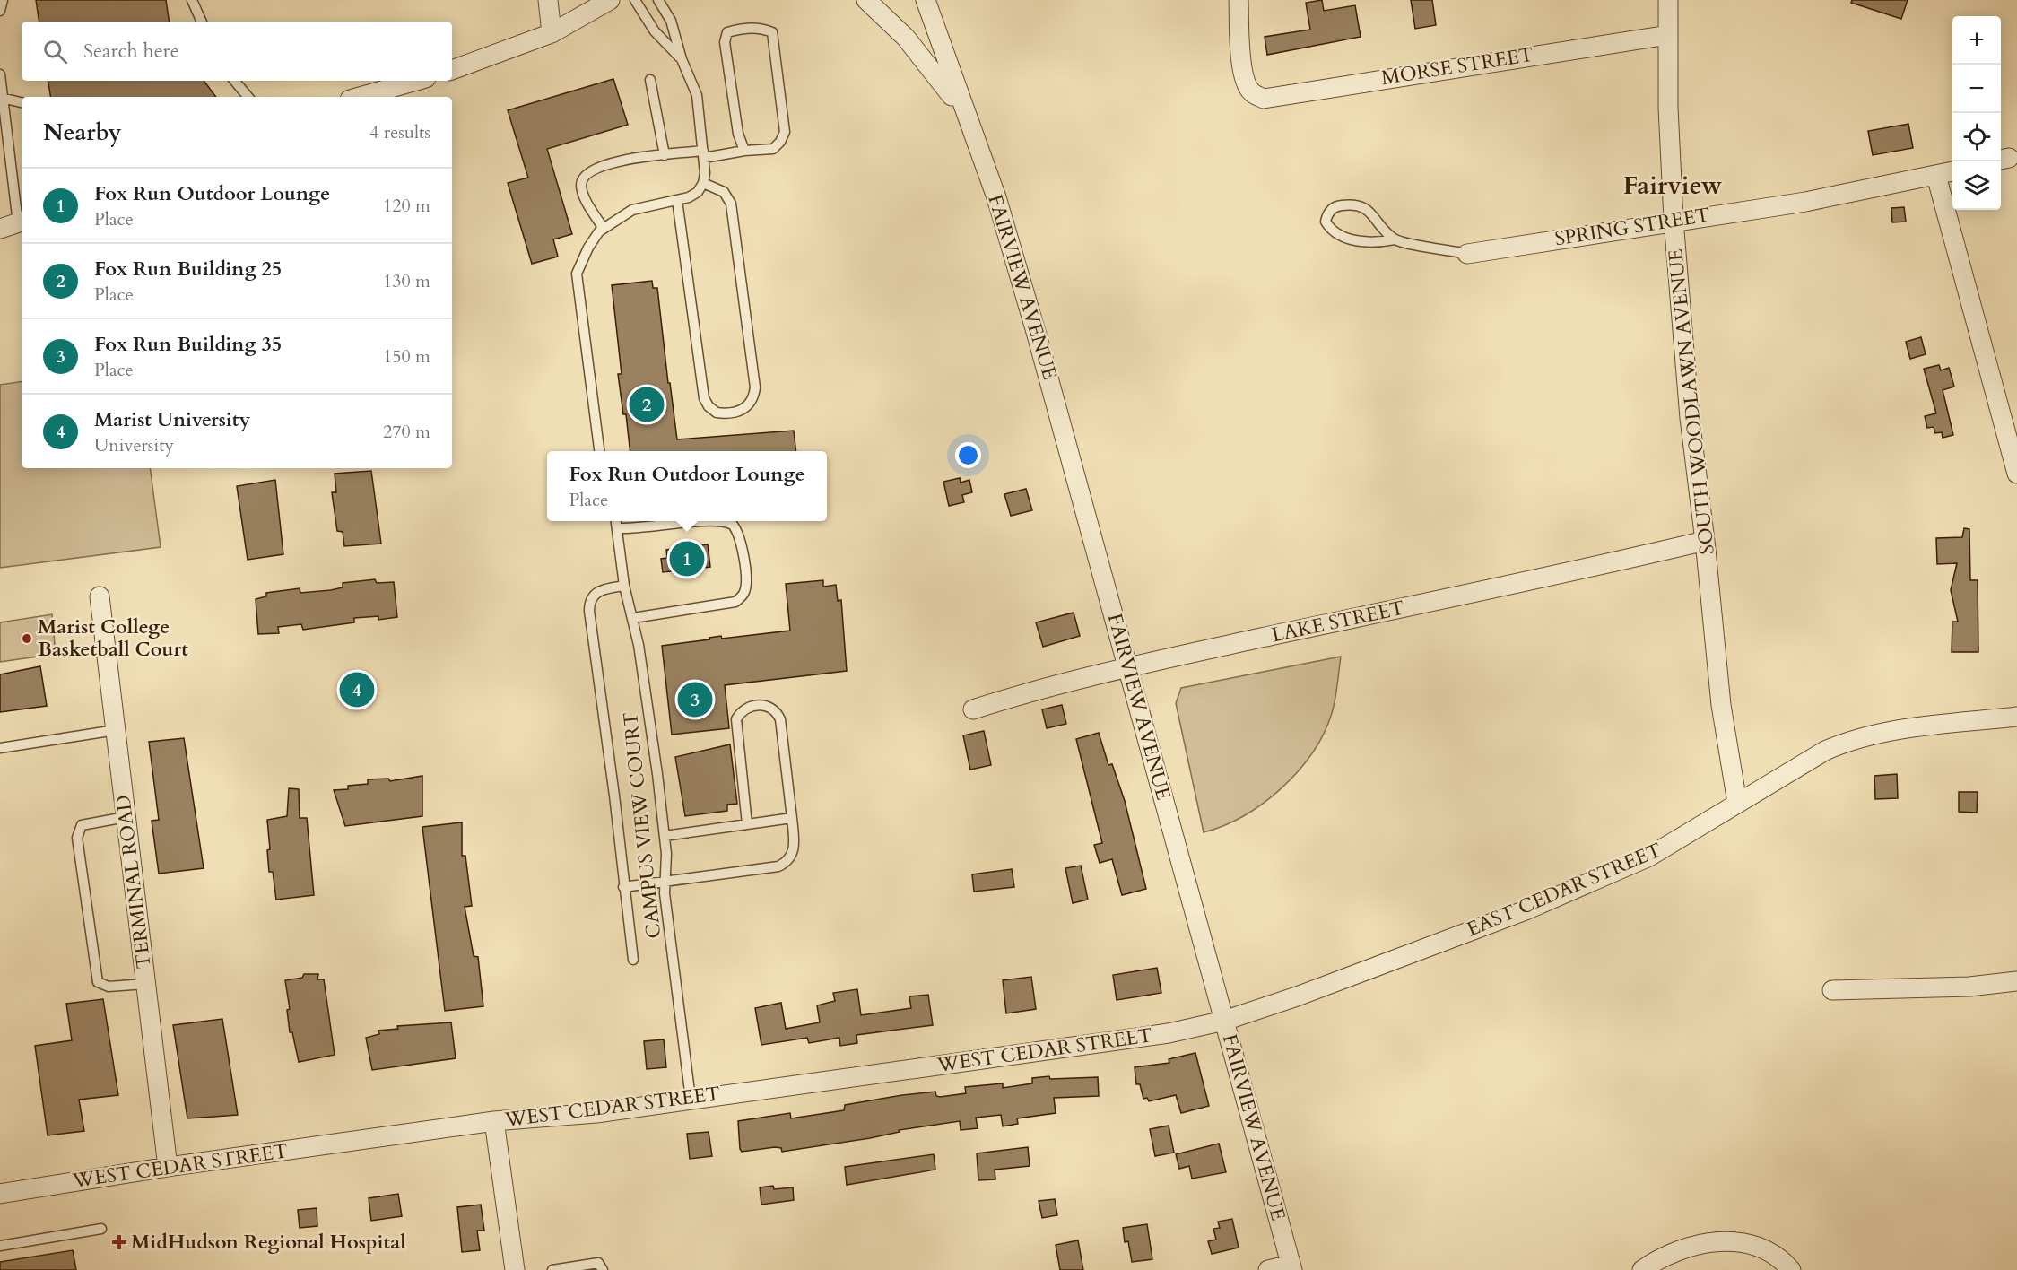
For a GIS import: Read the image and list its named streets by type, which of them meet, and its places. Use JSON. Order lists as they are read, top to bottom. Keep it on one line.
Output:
{"streets":{"street":["MORSE STREET","SPRING STREET","FAIRVIEW AVENUE","SOUTH WOODLAWN AVENUE","LAKE STREET","TERMINAL ROAD","EAST CEDAR STREET","WEST CEDAR STREET"],"lane":["CAMPUS VIEW COURT"]},"crossings":[["MORSE STREET","SOUTH WOODLAWN AVENUE"],["SPRING STREET","SOUTH WOODLAWN AVENUE"],["FAIRVIEW AVENUE","LAKE STREET"],["FAIRVIEW AVENUE","EAST CEDAR STREET"],["FAIRVIEW AVENUE","WEST CEDAR STREET"],["SOUTH WOODLAWN AVENUE","LAKE STREET"],["SOUTH WOODLAWN AVENUE","EAST CEDAR STREET"],["CAMPUS VIEW COURT","WEST CEDAR STREET"],["TERMINAL ROAD","WEST CEDAR STREET"],["EAST CEDAR STREET","WEST CEDAR STREET"]],"districts":["Fairview"],"places":{"other":["Marist College Basketball Court"],"health":["MidHudson Regional Hospital"]},"page":{"map_buttons":["+","−"],"search":"Search here","heading":["Nearby","4 results"],"list":[{"mark":"1","name":"Fox Run Outdoor Lounge","note":"Place","value":"120 m"},{"mark":"2","name":"Fox Run Building 25","note":"Place","value":"130 m"},{"mark":"3","name":"Fox Run Building 35","note":"Place","value":"150 m"},{"mark":"4","name":"Marist University","note":"University","value":"270 m"}],"pins":["2","1","4","3"],"popup":["Fox Run Outdoor Lounge","Place"]}}
